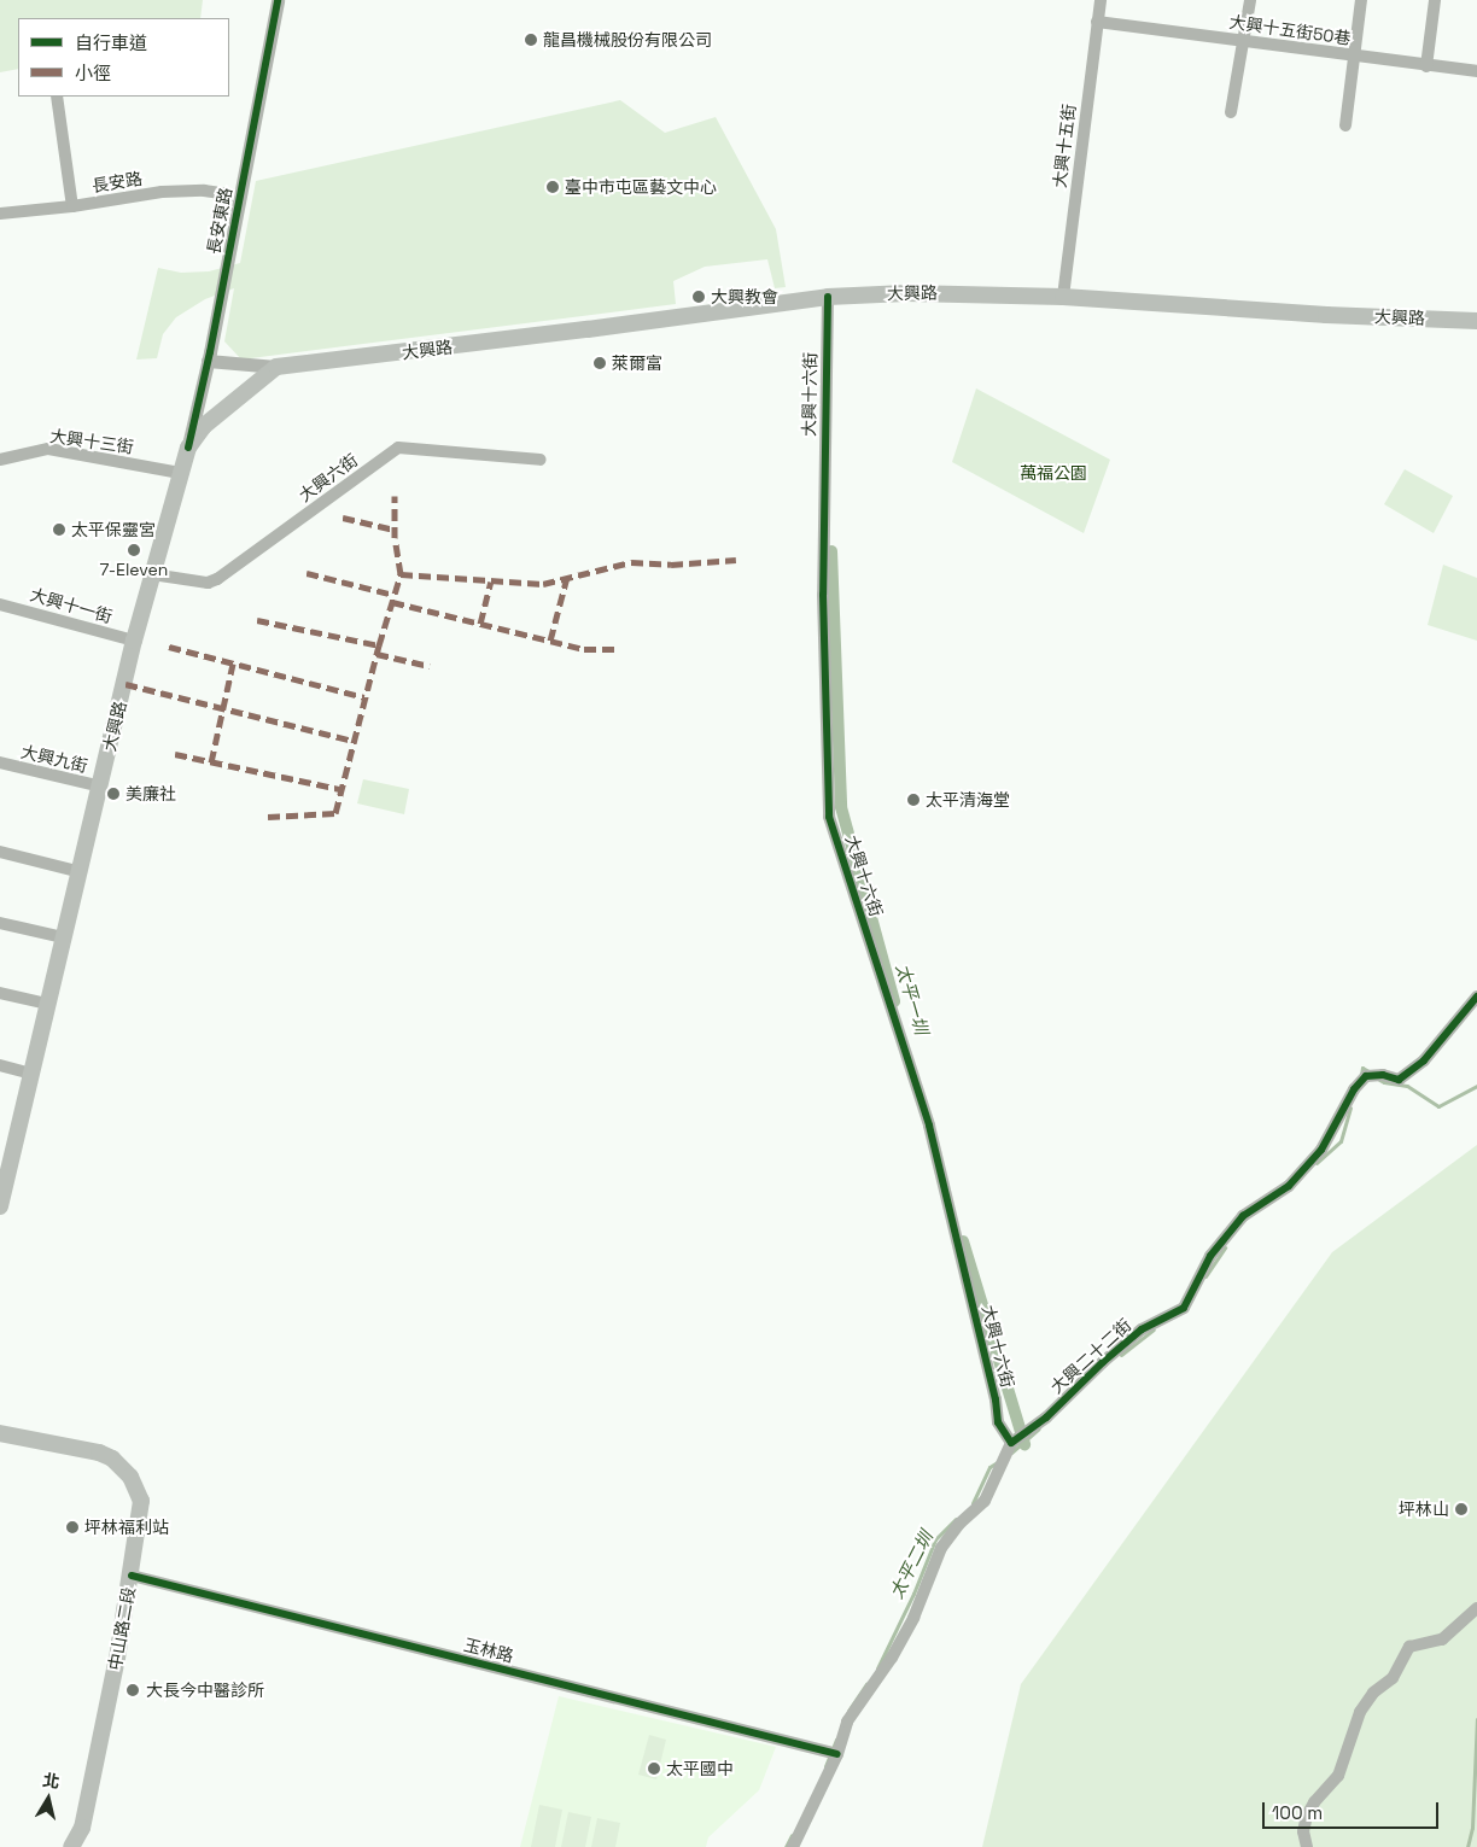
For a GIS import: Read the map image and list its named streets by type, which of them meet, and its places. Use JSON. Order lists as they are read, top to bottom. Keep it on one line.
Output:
{"streets":{"main road":["大興路","中山路二段"],"street":["大興十五街50巷","大興十五街","長安路","長安東路","大興十六街","大興十三街","大興六街","大興十一街","大興九街","大興二十二街","玉林路"]},"crossings":[["大興十五街50巷","大興十五街"],["大興十五街","大興路"],["長安路","長安東路"],["長安東路","大興路"],["大興路","大興十六街"],["大興路","大興十三街"],["大興路","大興六街"],["大興路","大興十一街"],["大興路","大興九街"],["大興十六街","大興二十二街"],["中山路二段","玉林路"]],"water":["太平一圳","太平二圳"],"parks":["萬福公園"],"places":["龍昌機械股份有限公司","臺中市屯區藝文中心","大興教會","萊爾富","太平保靈宮","7-Eleven","美廉社","太平清海堂","坪林山","坪林福利站","大長今中醫診所","太平國中"],"legend":["自行車道","小徑"],"scale_bar":"100 m","north":"top"}
